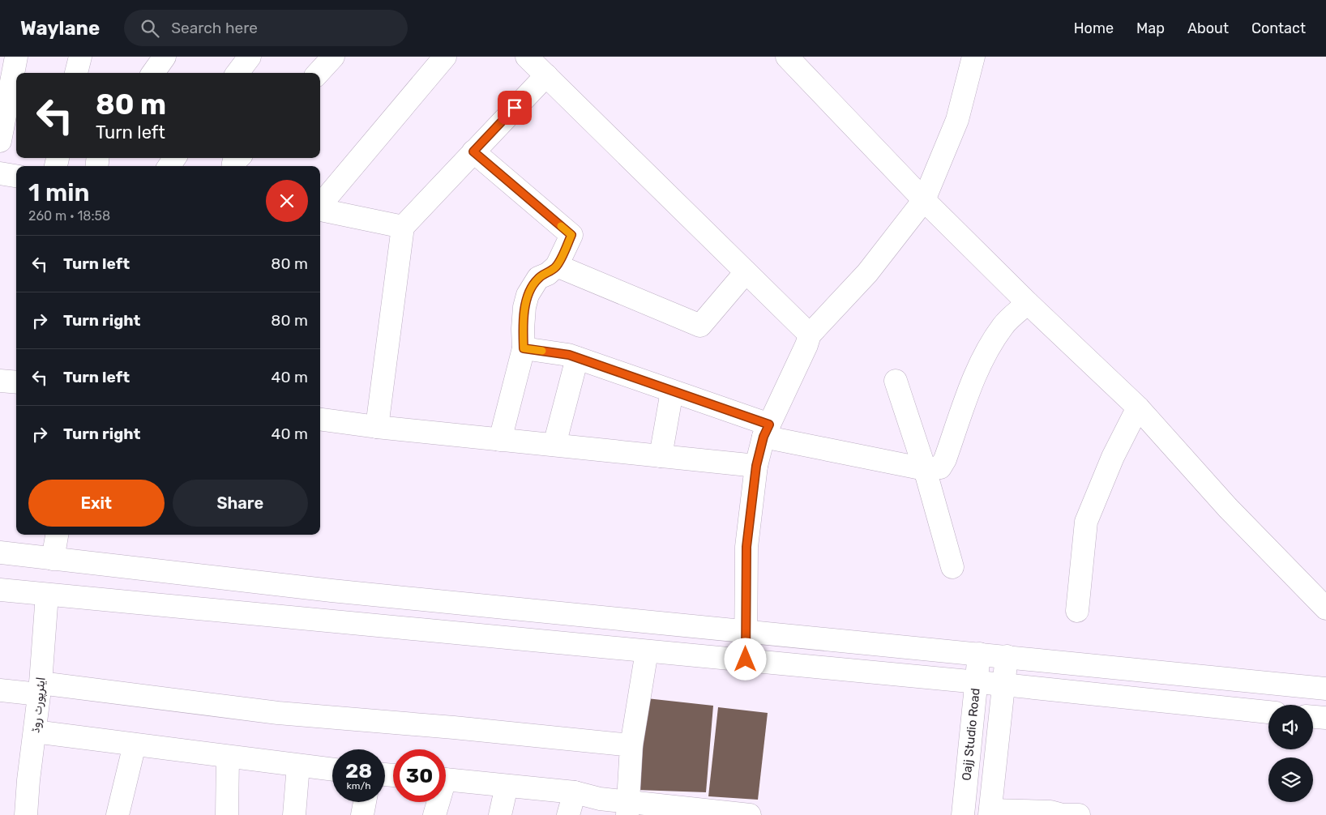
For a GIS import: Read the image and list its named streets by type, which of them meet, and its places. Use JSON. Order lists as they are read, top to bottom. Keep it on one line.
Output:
{"streets":{"street":["ایئرپورٹ روڈ","Oajj Studio Road"]},"page":{"header":"Waylane","search":"Search here","nav":["Home","Map","About","Contact"],"turn":["80 m","Turn left"],"heading":["1 min","260 m · 18:58"],"list":[{"name":"Turn left","value":"80 m"},{"name":"Turn right","value":"80 m"},{"name":"Turn left","value":"40 m"},{"name":"Turn right","value":"40 m"}],"buttons":["Exit","Share"],"speed":"28 km/h","limit":"30"}}
